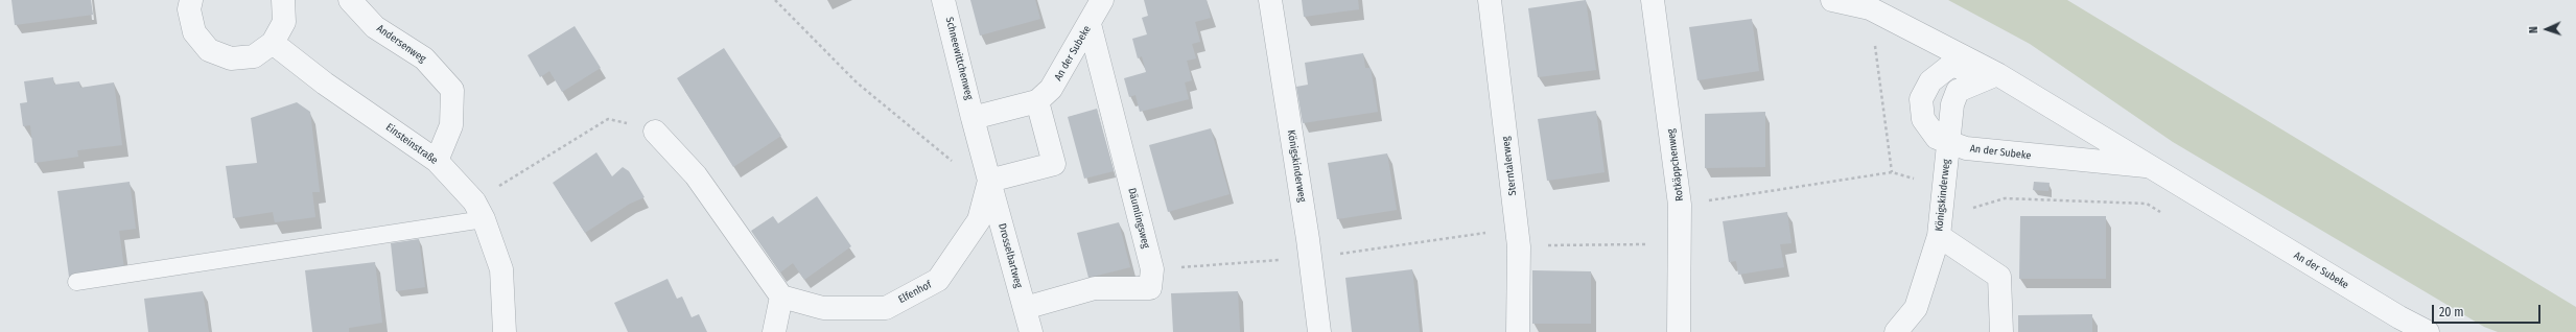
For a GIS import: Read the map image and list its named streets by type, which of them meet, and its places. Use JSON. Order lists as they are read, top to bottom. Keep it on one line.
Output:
{"streets":{"street":["Andersenweg","An der Subeke","Schneewittchenweg","Einsteinstraße","Rotkäppchenweg","Königskinderweg","Sterntalerweg","Däumlingsweg","Drosselbartweg","Elfenhof"]},"crossings":[["Andersenweg","Einsteinstraße"],["An der Subeke","Königskinderweg"],["An der Subeke","Däumlingsweg"],["Däumlingsweg","Drosselbartweg"],["Drosselbartweg","Elfenhof"]],"scale_bar":"20 m","north":"left"}
